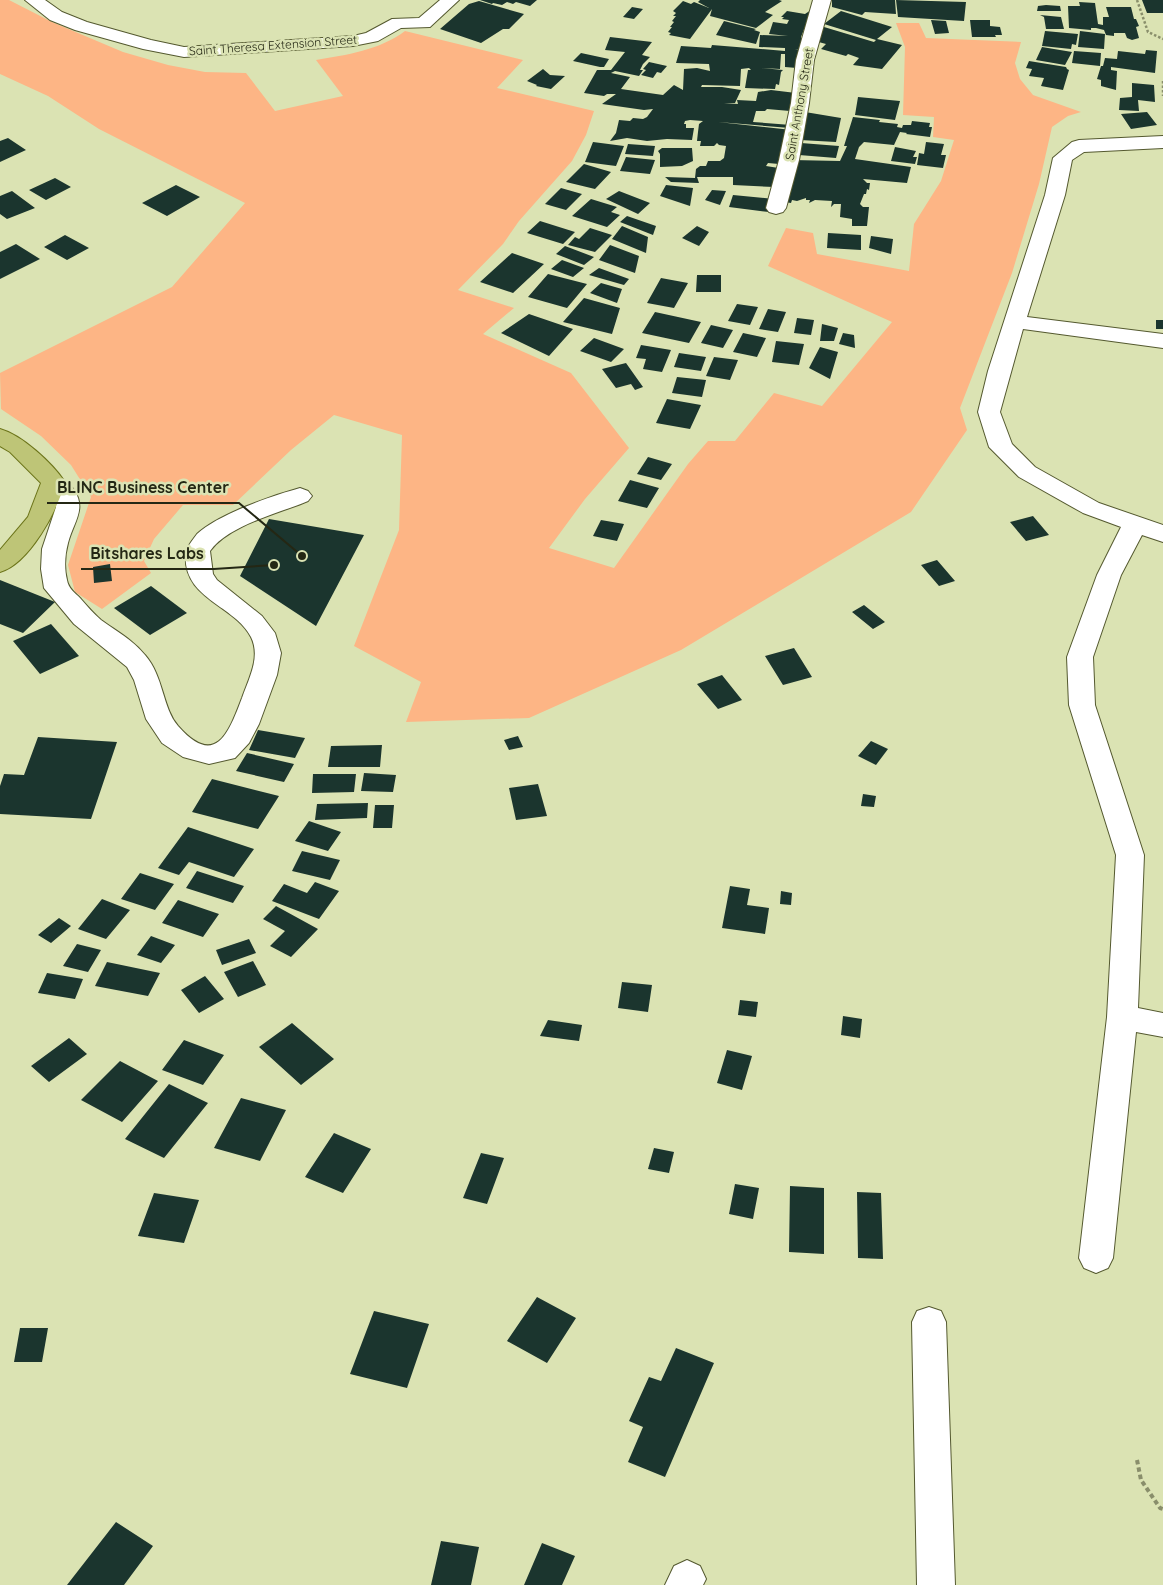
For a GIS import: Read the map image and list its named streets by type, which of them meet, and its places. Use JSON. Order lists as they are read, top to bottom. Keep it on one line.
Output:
{"streets":{"street":["Saint Theresa Extension Street","Saint Anthony Street"]},"places":["BLINC Business Center","Bitshares Labs"]}
